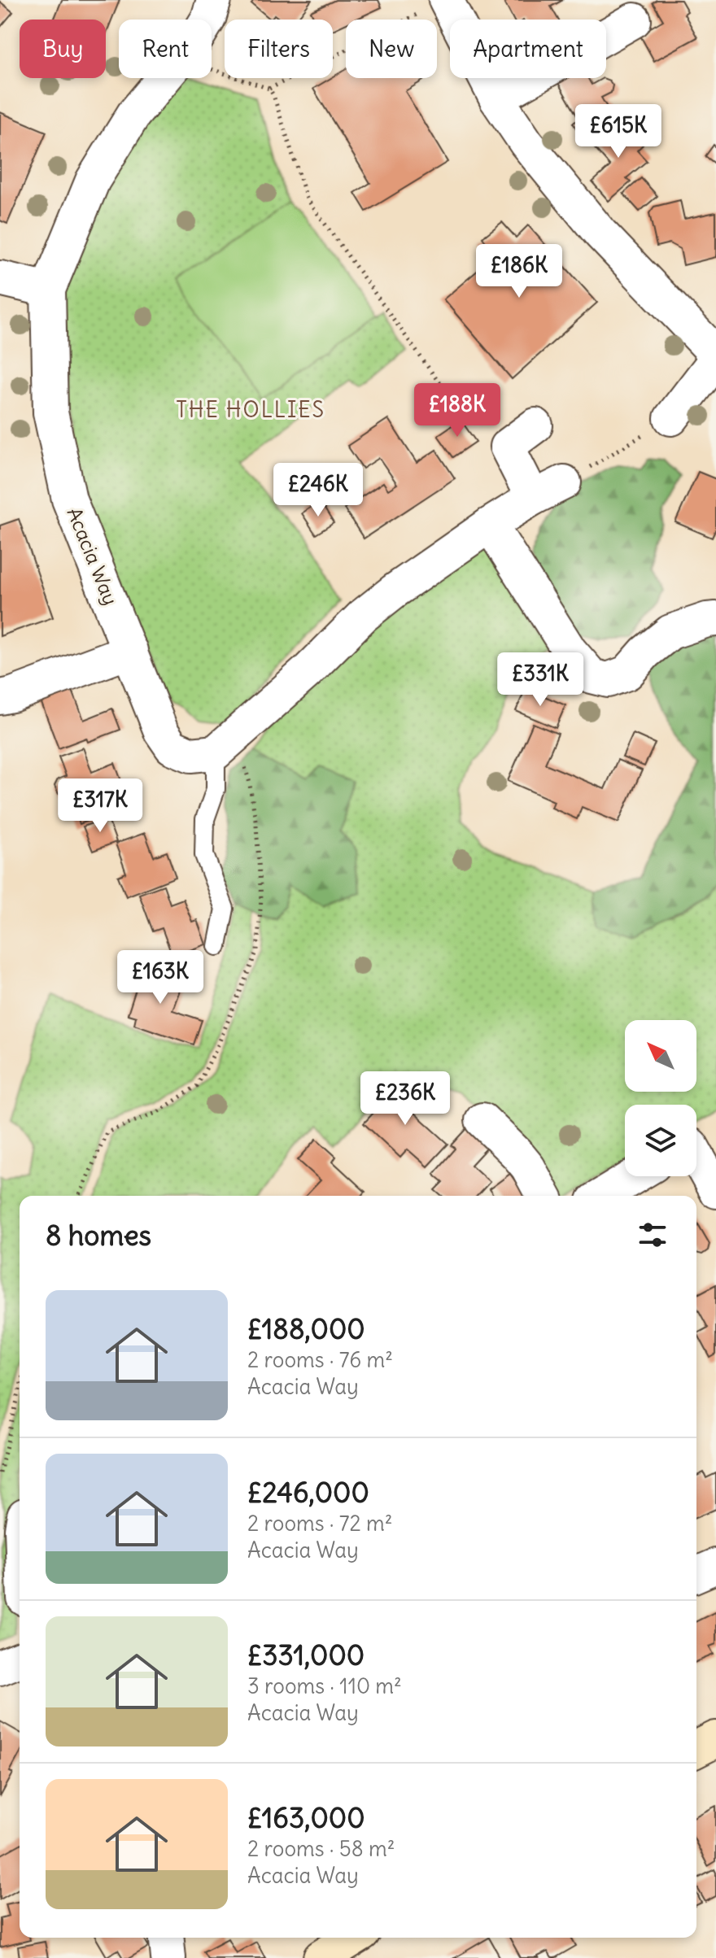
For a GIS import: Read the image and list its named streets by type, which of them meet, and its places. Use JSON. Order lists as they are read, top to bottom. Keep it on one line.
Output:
{"streets":{"street":["Acacia Way"]},"districts":["THE HOLLIES"],"north":"top left","page":{"chip":["Buy","Rent","Filters","New","Apartment"],"price":["£615K","£186K","£188K","£246K","£331K","£317K","£163K","£236K"],"heading":"8 homes","list":[{"name":"£188,000","note":"2 rooms · 76 m² · Acacia Way"},{"name":"£246,000","note":"2 rooms · 72 m² · Acacia Way"},{"name":"£331,000","note":"3 rooms · 110 m² · Acacia Way"},{"name":"£163,000","note":"2 rooms · 58 m² · Acacia Way"}]}}
